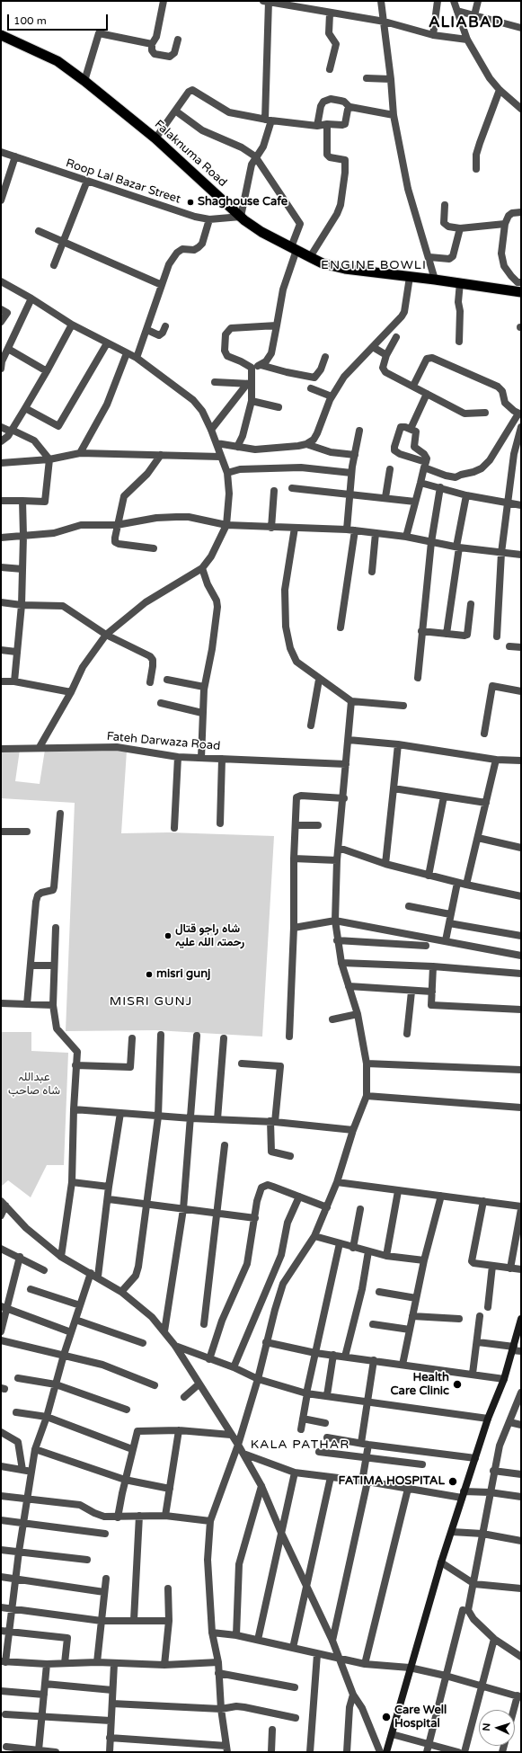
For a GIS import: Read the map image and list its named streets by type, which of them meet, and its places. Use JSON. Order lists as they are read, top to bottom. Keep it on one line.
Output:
{"streets":{"highway":["Falaknuma Road"],"street":["Roop Lal Bazar Street","Fateh Darwaza Road"]},"crossings":[["Falaknuma Road","Roop Lal Bazar Street"]],"districts":["ALIABAD","ENGINE BOWLI","MISRI GUNJ","KALA PATHAR"],"parks":["عبداللہ شاہ صاحب"],"places":["Shaghouse Cafe","شاہ راجو قتال رحمتہ اللہ علیہ","misri gunj","Health Care Clinic","FATIMA HOSPITAL","Care Well Hospital"],"scale_bar":"100 m","north":"left"}
